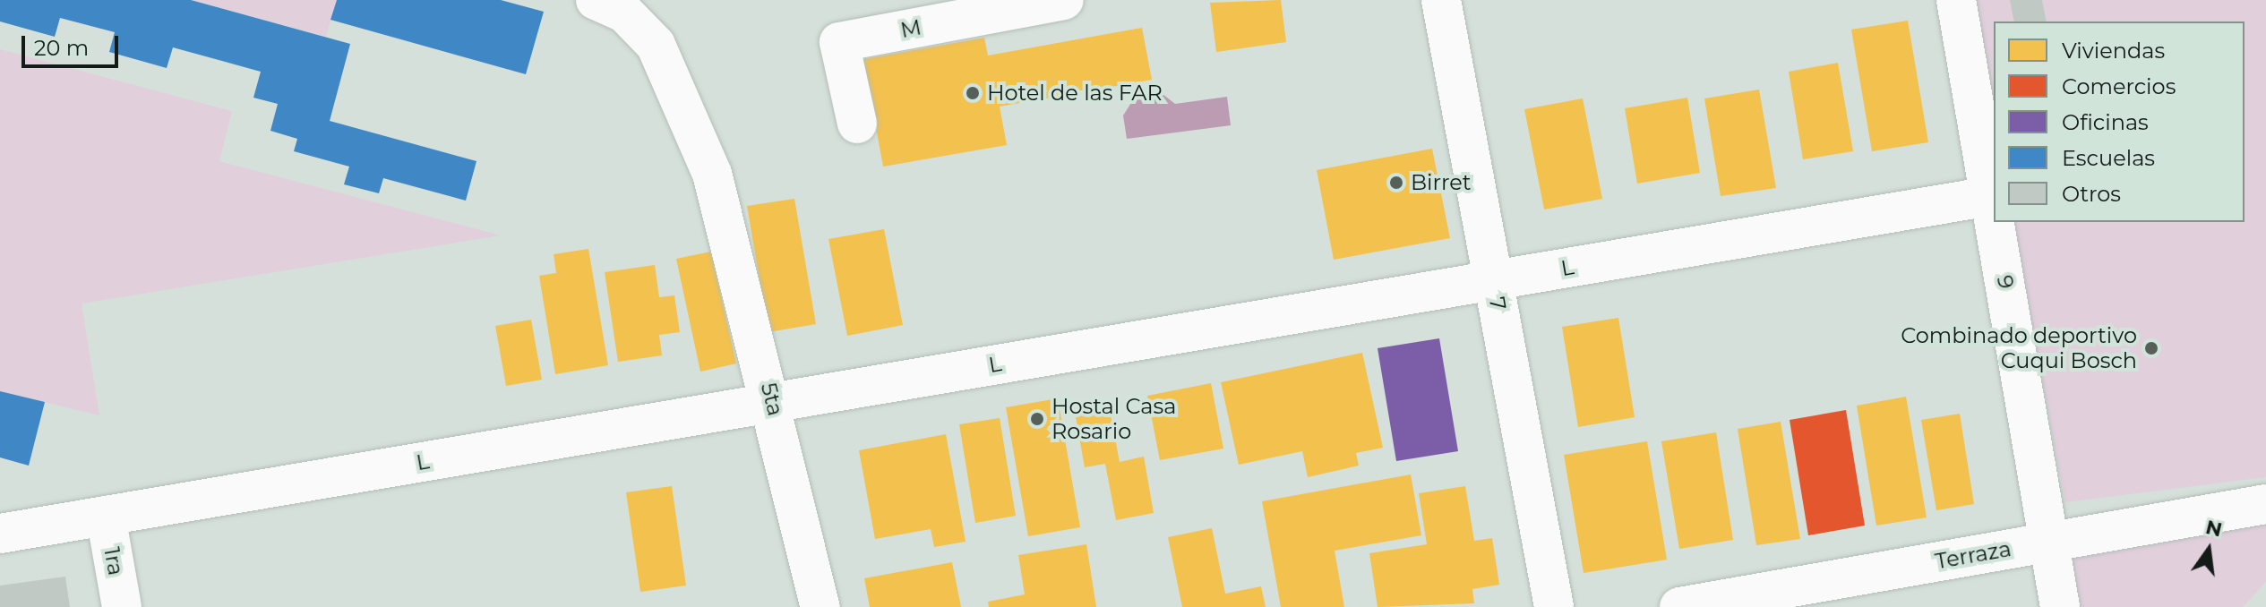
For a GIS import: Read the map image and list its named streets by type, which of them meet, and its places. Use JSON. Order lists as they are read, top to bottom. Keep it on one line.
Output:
{"streets":{"street":["M","L","9","7","5ta","Terraza","1ra"]},"crossings":[["L","9"],["L","7"],["L","5ta"],["L","1ra"],["9","Terraza"]],"places":["Hotel de las FAR","Birret","Combinado deportivo Cuqui Bosch","Hostal Casa Rosario"],"legend":["Viviendas","Comercios","Oficinas","Escuelas","Otros"],"scale_bar":"20 m","north":"top"}
